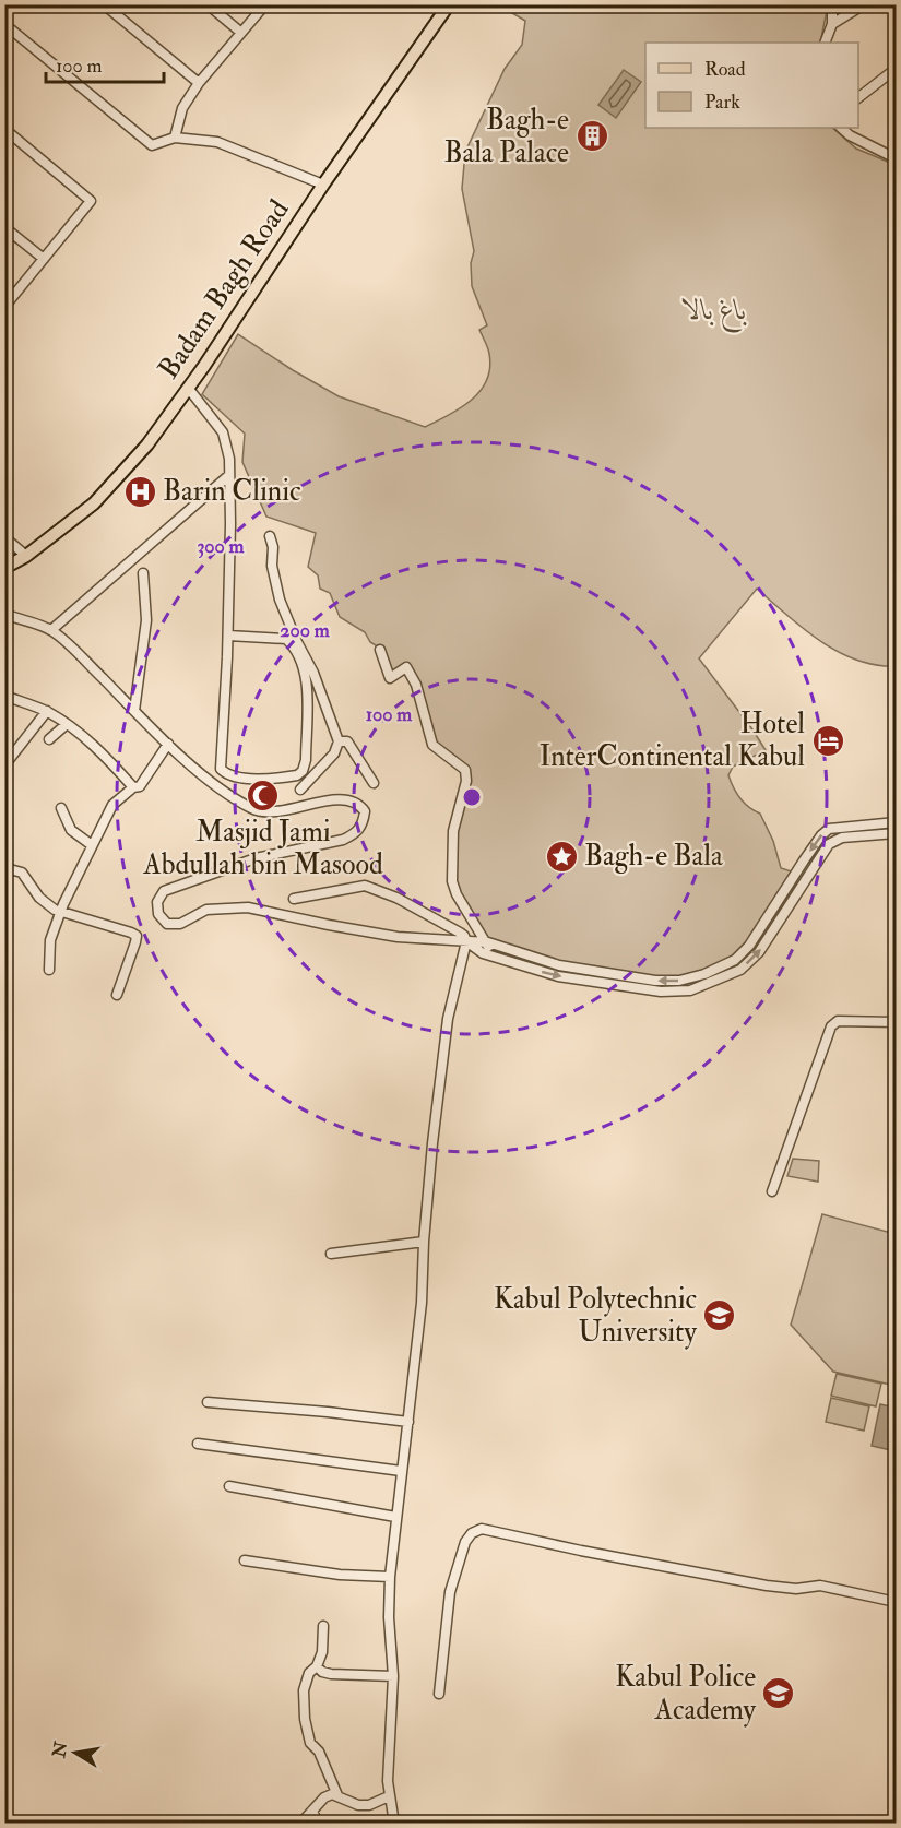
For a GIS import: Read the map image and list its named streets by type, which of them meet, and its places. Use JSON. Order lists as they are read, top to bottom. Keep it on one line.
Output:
{"streets":{"main road":["Badam Bagh Road"]},"parks":["باغ بالا"],"places":{"building":["Bagh-e Bala Palace"],"hospital":["Barin Clinic"],"hotel":["Hotel InterContinental Kabul"],"mosque":["Masjid Jami Abdullah bin Masood"],"place":["Bagh-e Bala"],"school or university":["Kabul Polytechnic University","Kabul Police Academy"]},"legend":["Road","Park"],"scale_bar":"100 m","north":"left","rings":["300 m","200 m","100 m"]}
